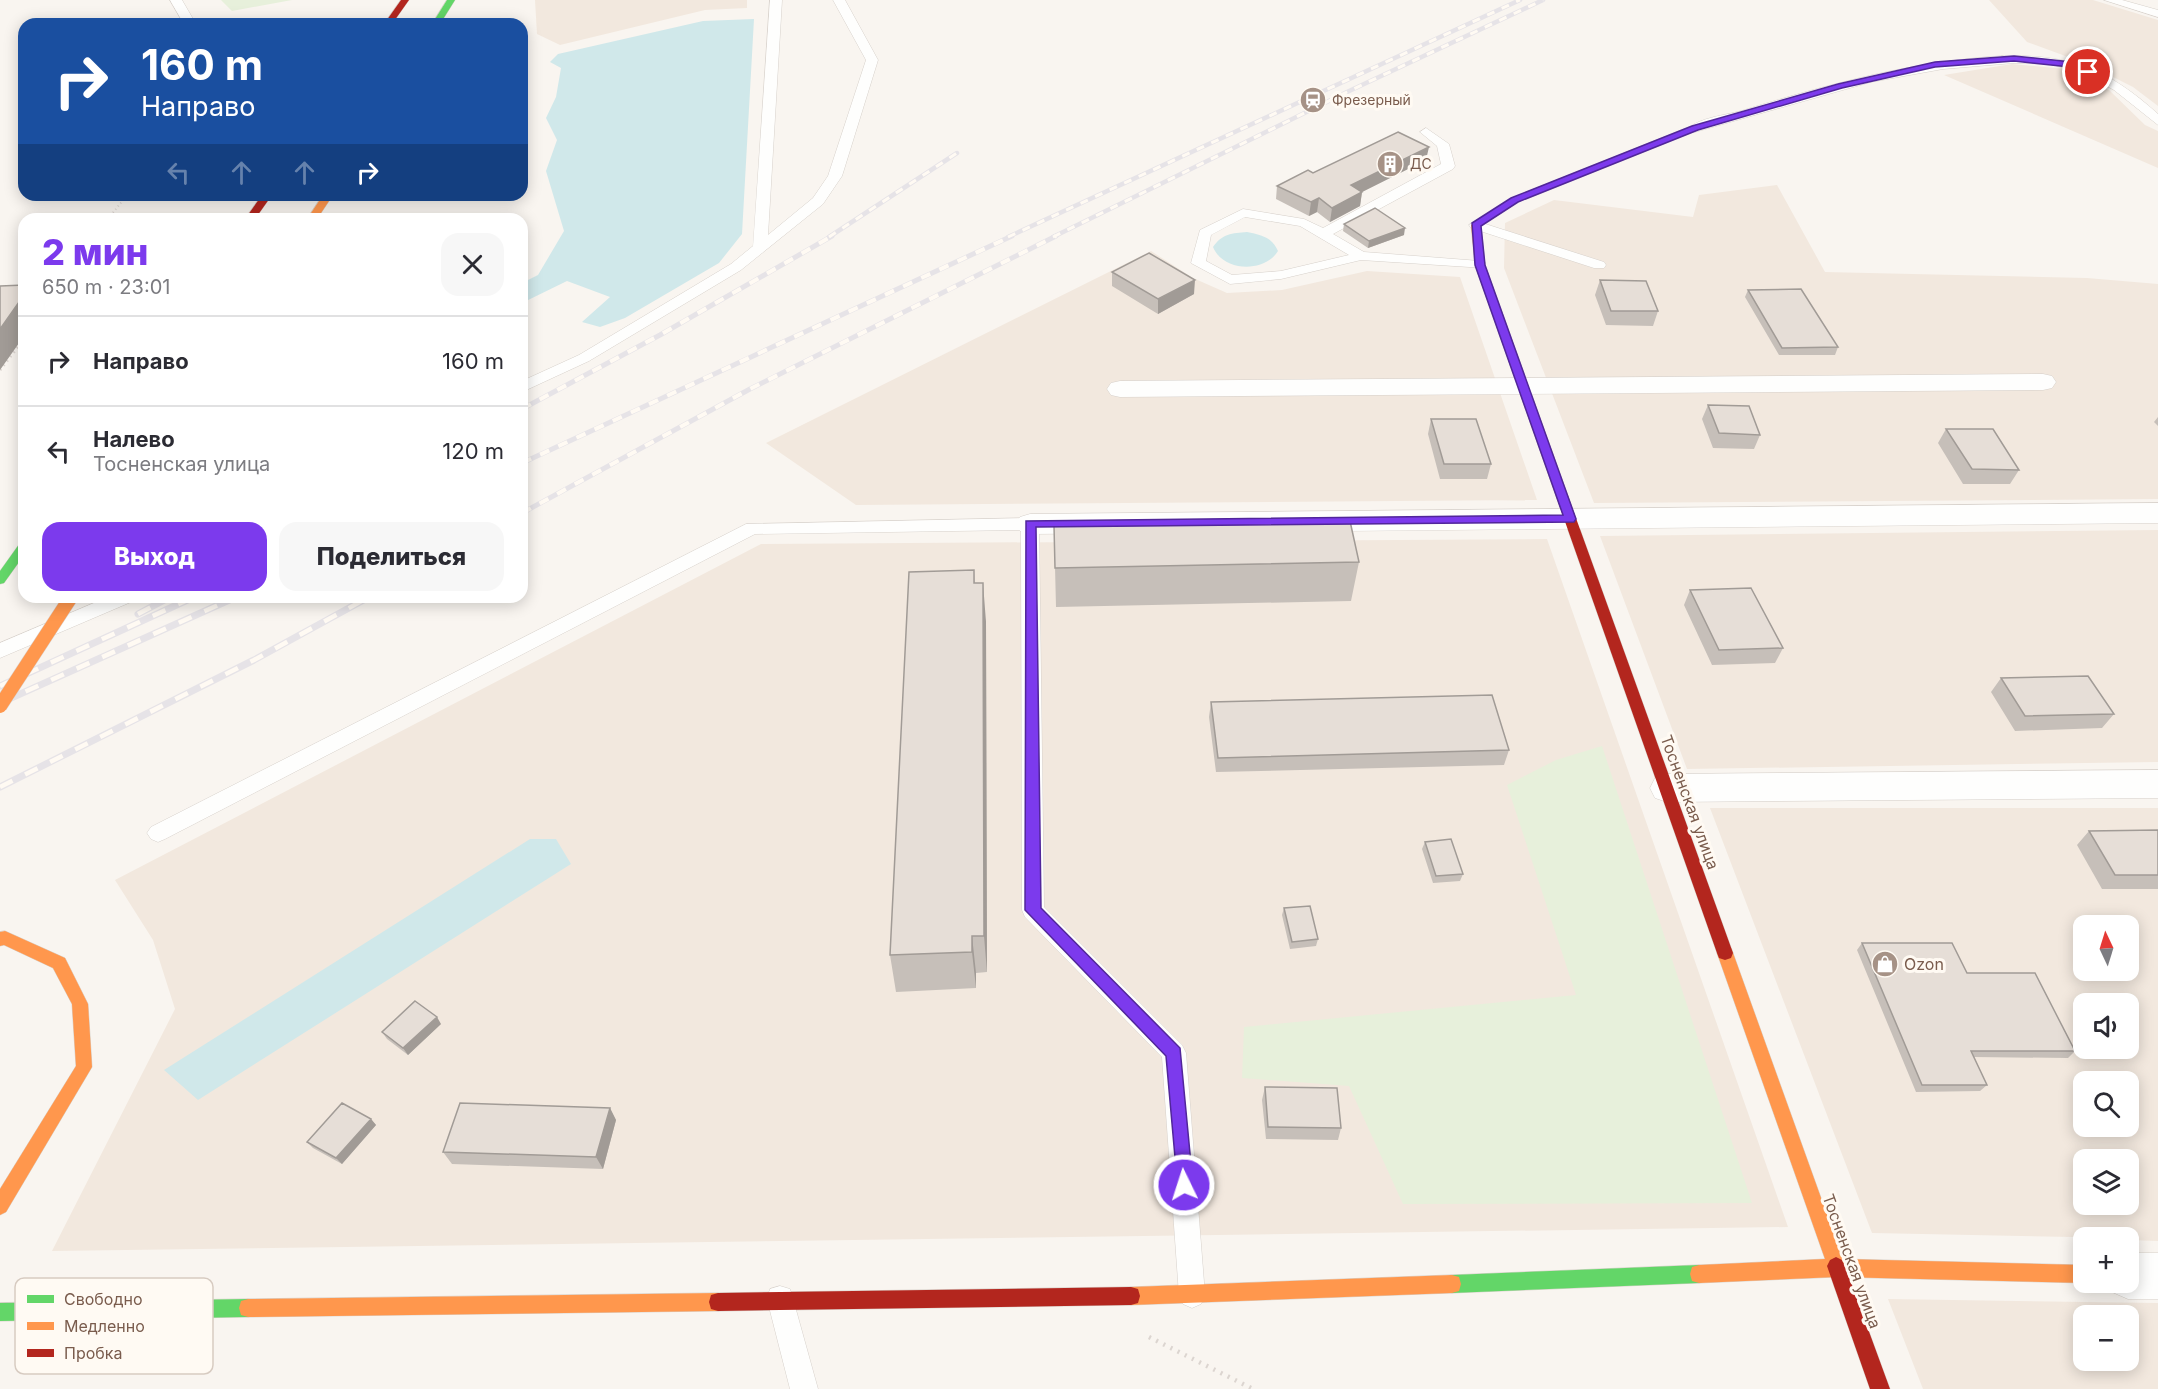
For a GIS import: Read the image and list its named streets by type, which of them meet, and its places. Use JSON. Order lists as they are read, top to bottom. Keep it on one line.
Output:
{"streets":{"main road":["Тосненская улица"]},"places":{"station":["Фрезерный"],"building":["ДС"],"shop":["Ozon"]},"legend":["Свободно","Медленно","Пробка"],"north":"top","page":{"turn":["160 m","Направо"],"heading":["2 мин","650 m · 23:01"],"list":[{"name":"Направо","value":"160 m"},{"name":"Налево","note":"Тосненская улица","value":"120 m"}],"buttons":["Выход","Поделиться"],"map_buttons":["+","−"]}}
